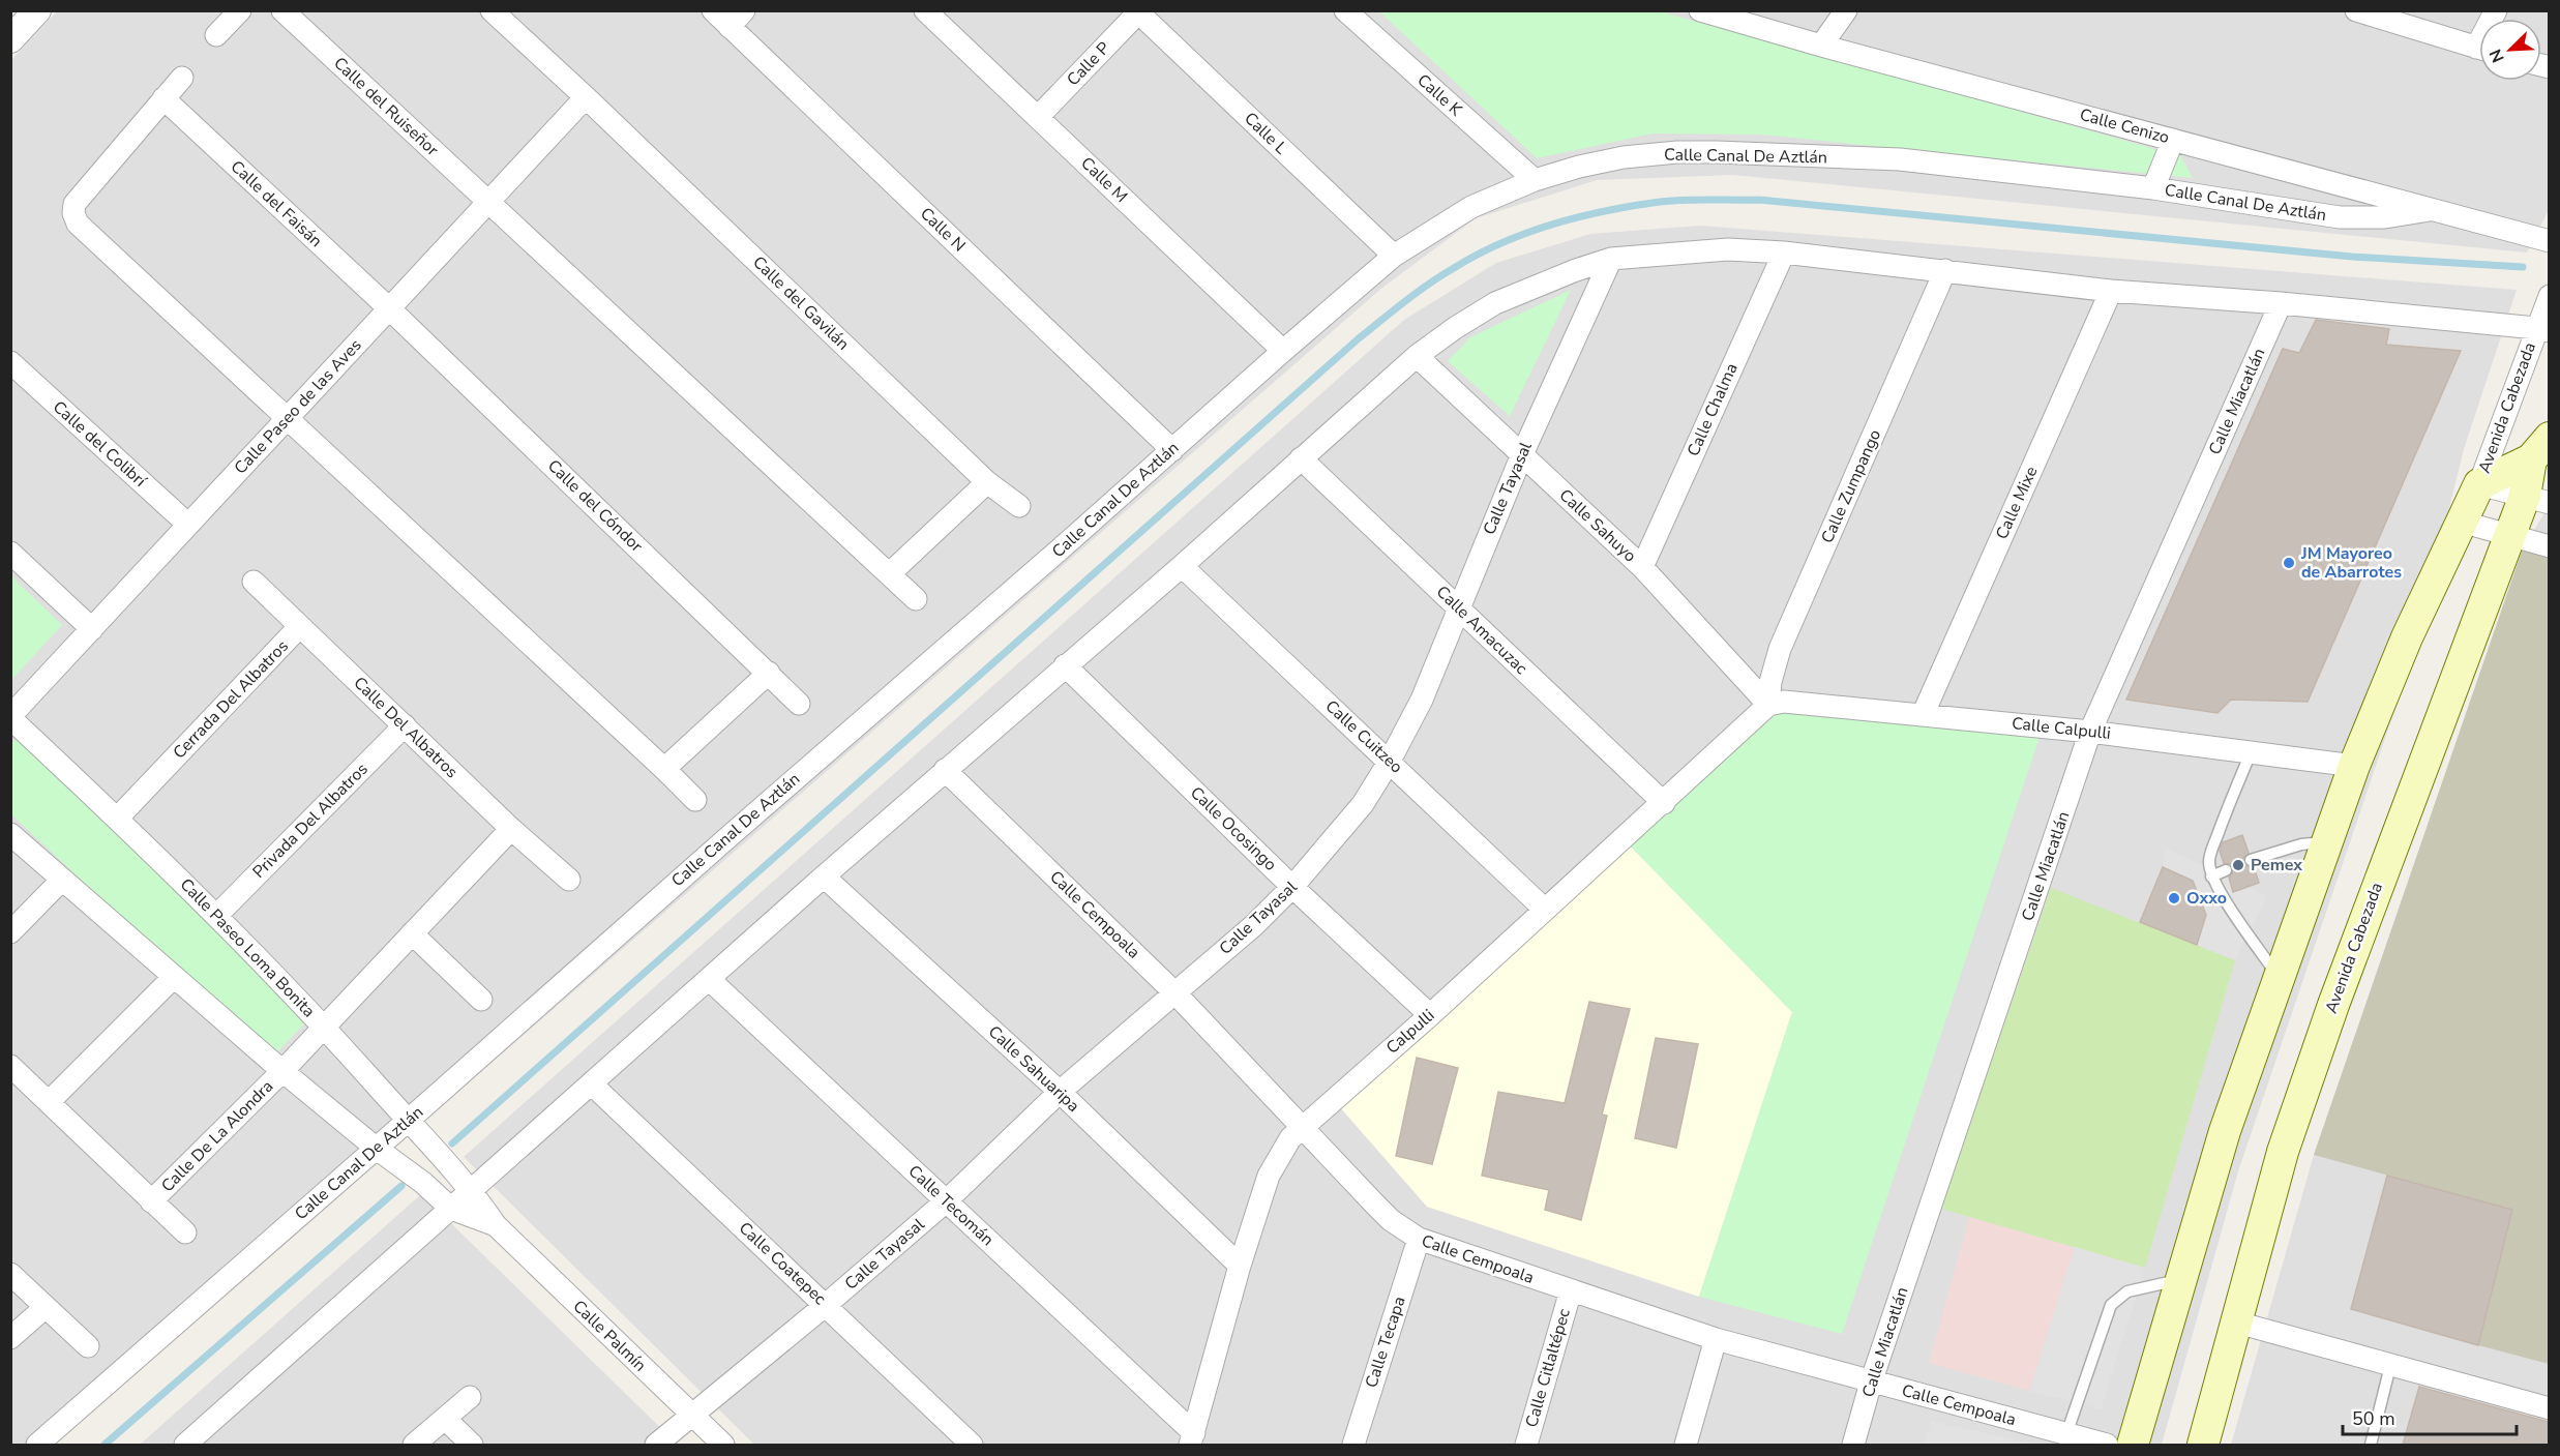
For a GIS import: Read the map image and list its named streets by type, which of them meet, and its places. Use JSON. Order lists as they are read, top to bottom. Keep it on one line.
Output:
{"streets":{"main road":["Avenida Cabezada"],"street":["Calle P","Calle K","Calle del Ruiseñor","Calle Cenizo","Calle L","Calle Canal De Aztlán","Calle M","Calle del Faisán","Calle N","Calle del Gavilán","Calle Miacatlán","Calle Paseo de las Aves","Calle Chalma","Calle del Colibrí","Calle Zumpango","Calle Tayasal","Calle Mixe","Calle del Cóndor","Calle Sahuyo","Calle Amacuzac","Cerrada Del Albatros","Calle Del Albatros","Calle Calpulli","Calle Cuitzeo","Privada Del Albatros","Calle Ocosingo","Calle Cempoala","Calle Paseo Loma Bonita","Calpulli","Calle Sahuaripa","Calle De La Alondra","Calle Tecomán","Calle Coatepec","Calle Palmín","Calle Tecapa","Calle Citlaltépec"]},"crossings":[["Calle P","Calle L"],["Calle P","Calle M"],["Calle K","Calle Canal De Aztlán"],["Calle del Ruiseñor","Calle Paseo de las Aves"],["Calle Cenizo","Calle Canal De Aztlán"],["Calle L","Calle Canal De Aztlán"],["Calle Canal De Aztlán","Calle M"],["Calle Canal De Aztlán","Calle N"],["Calle Canal De Aztlán","Calle Paseo Loma Bonita"],["Calle del Faisán","Calle Paseo de las Aves"],["Calle del Faisán","Calle del Cóndor"],["Calle del Gavilán","Calle Paseo de las Aves"],["Calle Miacatlán","Calle Calpulli"],["Calle Miacatlán","Calle Cempoala"],["Calle Paseo de las Aves","Calle del Colibrí"],["Calle Paseo de las Aves","Calle del Cóndor"],["Calle Paseo de las Aves","Calle Paseo Loma Bonita"],["Avenida Cabezada","Calle Calpulli"],["Calle Chalma","Calle Sahuyo"],["Calle Zumpango","Calle Sahuyo"],["Calle Zumpango","Calle Calpulli"],["Calle Zumpango","Calpulli"],["Calle Tayasal","Calle Sahuyo"],["Calle Tayasal","Calle Amacuzac"],["Calle Tayasal","Calle Cuitzeo"],["Calle Tayasal","Calle Ocosingo"],["Calle Tayasal","Calle Cempoala"],["Calle Tayasal","Calle Sahuaripa"],["Calle Tayasal","Calle Tecomán"],["Calle Tayasal","Calle Coatepec"],["Calle Tayasal","Calle Palmín"],["Calle Mixe","Calle Calpulli"],["Calle Sahuyo","Calle Calpulli"],["Calle Sahuyo","Calpulli"],["Calle Amacuzac","Calpulli"],["Cerrada Del Albatros","Calle Del Albatros"],["Cerrada Del Albatros","Calle Paseo Loma Bonita"],["Calle Del Albatros","Privada Del Albatros"],["Calle Calpulli","Calpulli"],["Calle Cuitzeo","Calpulli"],["Privada Del Albatros","Calle Paseo Loma Bonita"],["Calle Ocosingo","Calpulli"],["Calle Cempoala","Calpulli"],["Calle Cempoala","Calle Tecapa"],["Calle Cempoala","Calle Citlaltépec"],["Calle Paseo Loma Bonita","Calle Palmín"],["Calpulli","Calle Sahuaripa"],["Calpulli","Calle Tecomán"]],"places":["JM Mayoreo de Abarrotes","Pemex","Oxxo"],"scale_bar":"50 m","north":"bottom left"}
